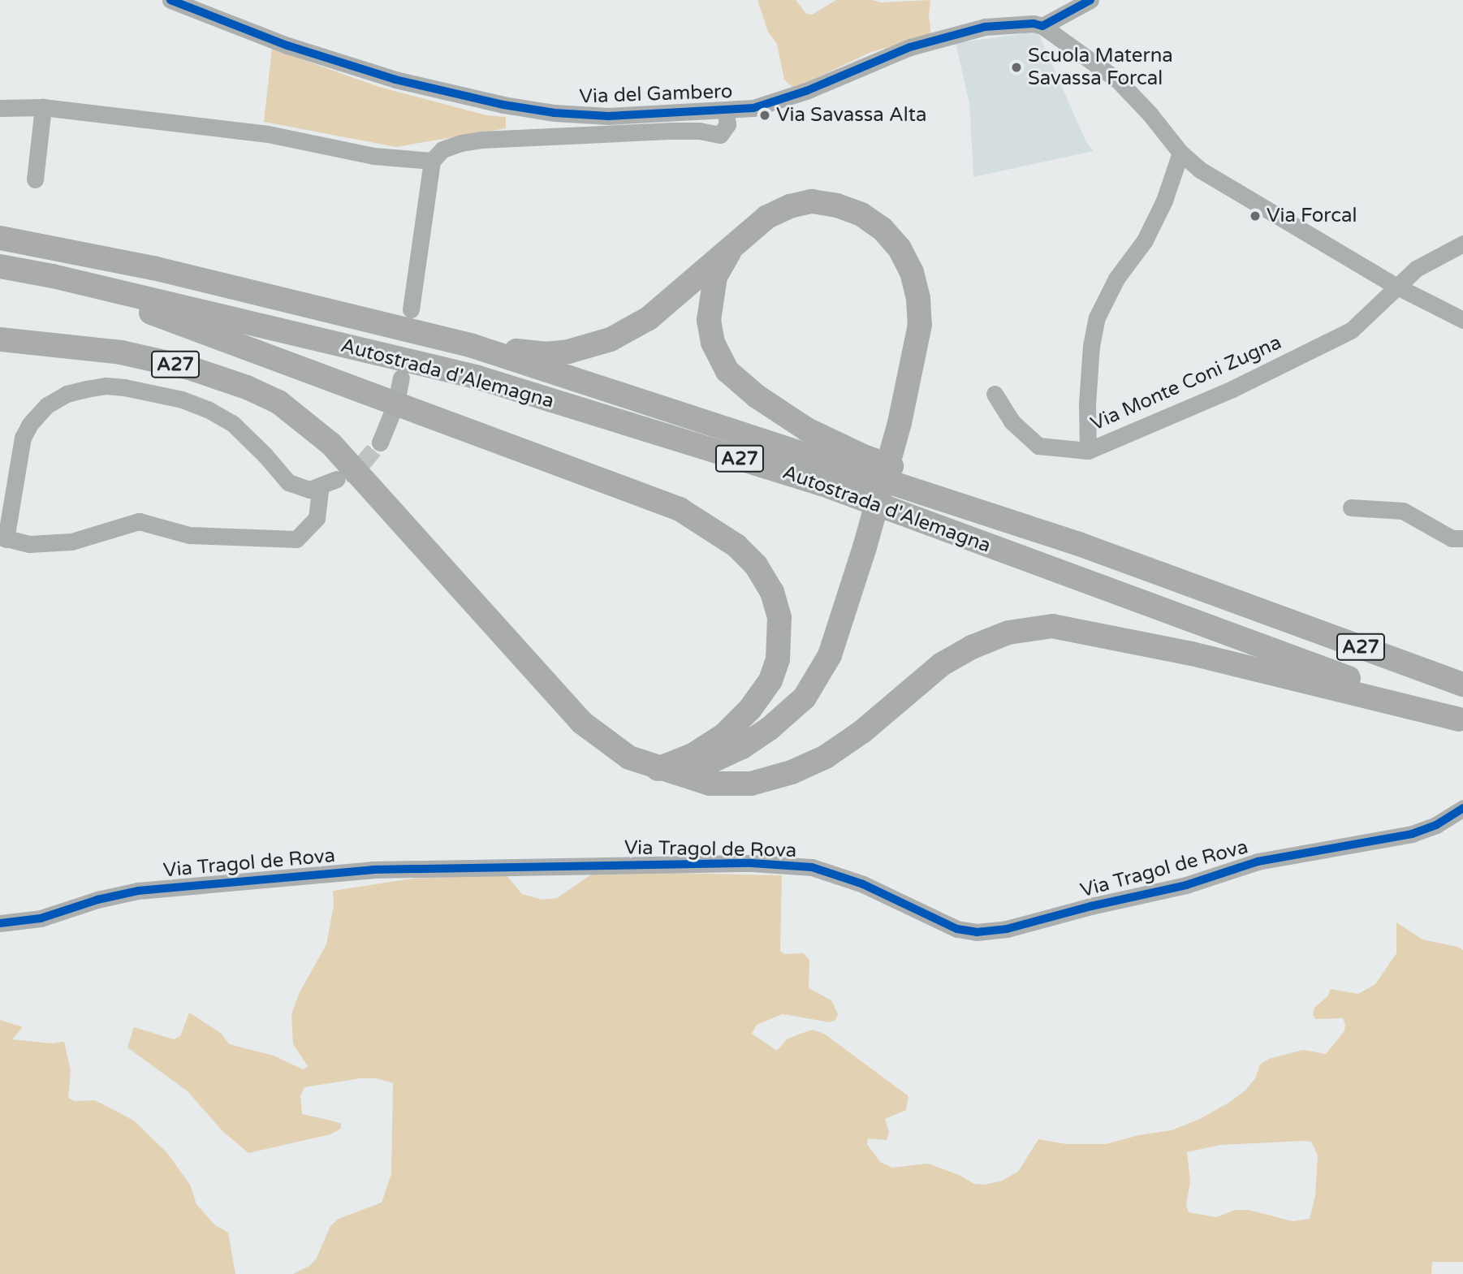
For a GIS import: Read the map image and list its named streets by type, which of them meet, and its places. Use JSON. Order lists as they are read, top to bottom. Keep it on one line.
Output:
{"streets":{"highway":["A27","Autostrada d'Alemagna"],"street":["Via del Gambero","Via Monte Coni Zugna","Via Tragol de Rova"]},"crossings":[["A27","Autostrada d'Alemagna"]],"places":["Scuola Materna Savassa Forcal","Via Savassa Alta","Via Forcal"]}
